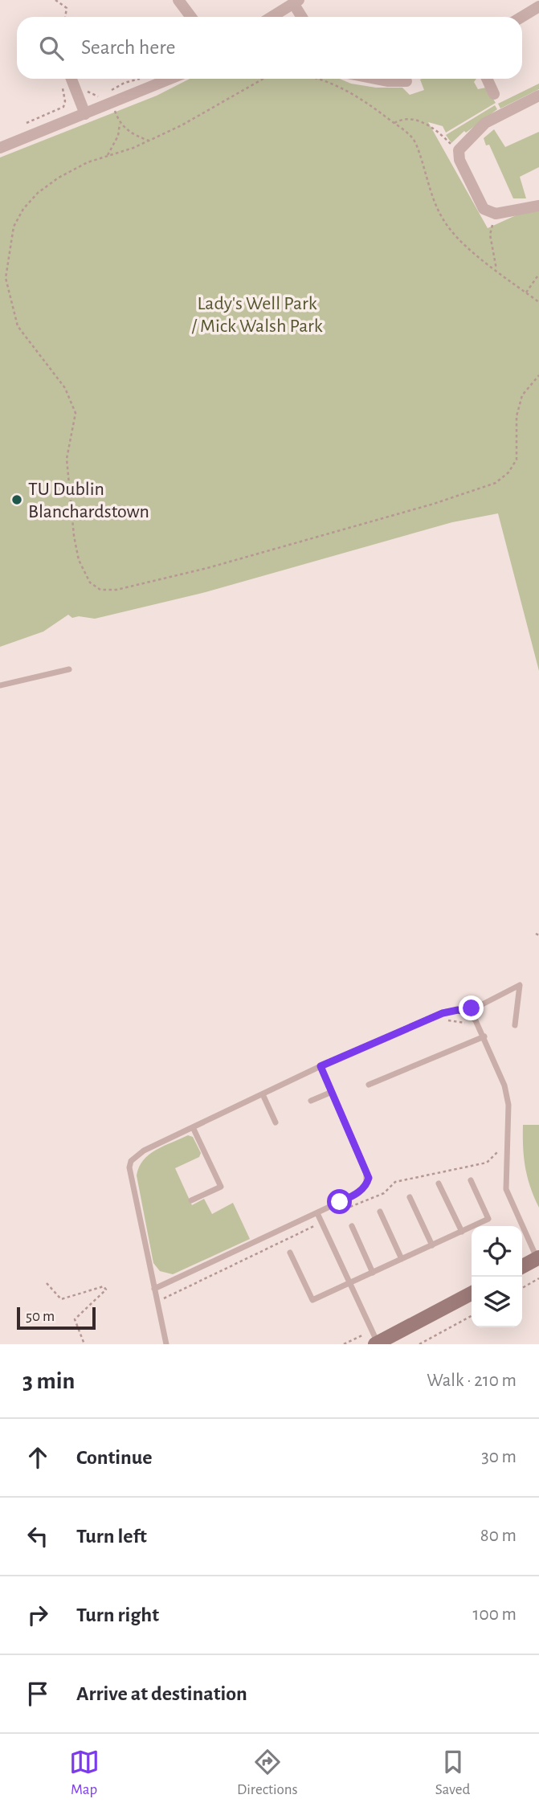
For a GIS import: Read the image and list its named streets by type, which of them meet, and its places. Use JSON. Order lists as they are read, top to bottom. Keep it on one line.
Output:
{"parks":["Lady's Well Park / Mick Walsh Park"],"places":["TU Dublin Blanchardstown"],"scale_bar":"50 m","page":{"search":"Search here","scale":"50 m","heading":["3 min","Walk · 210 m"],"list":[["Continue","30 m"],["Turn left","80 m"],["Turn right","100 m"],"Arrive at destination"],"nav":["Map","Directions","Saved"]}}
